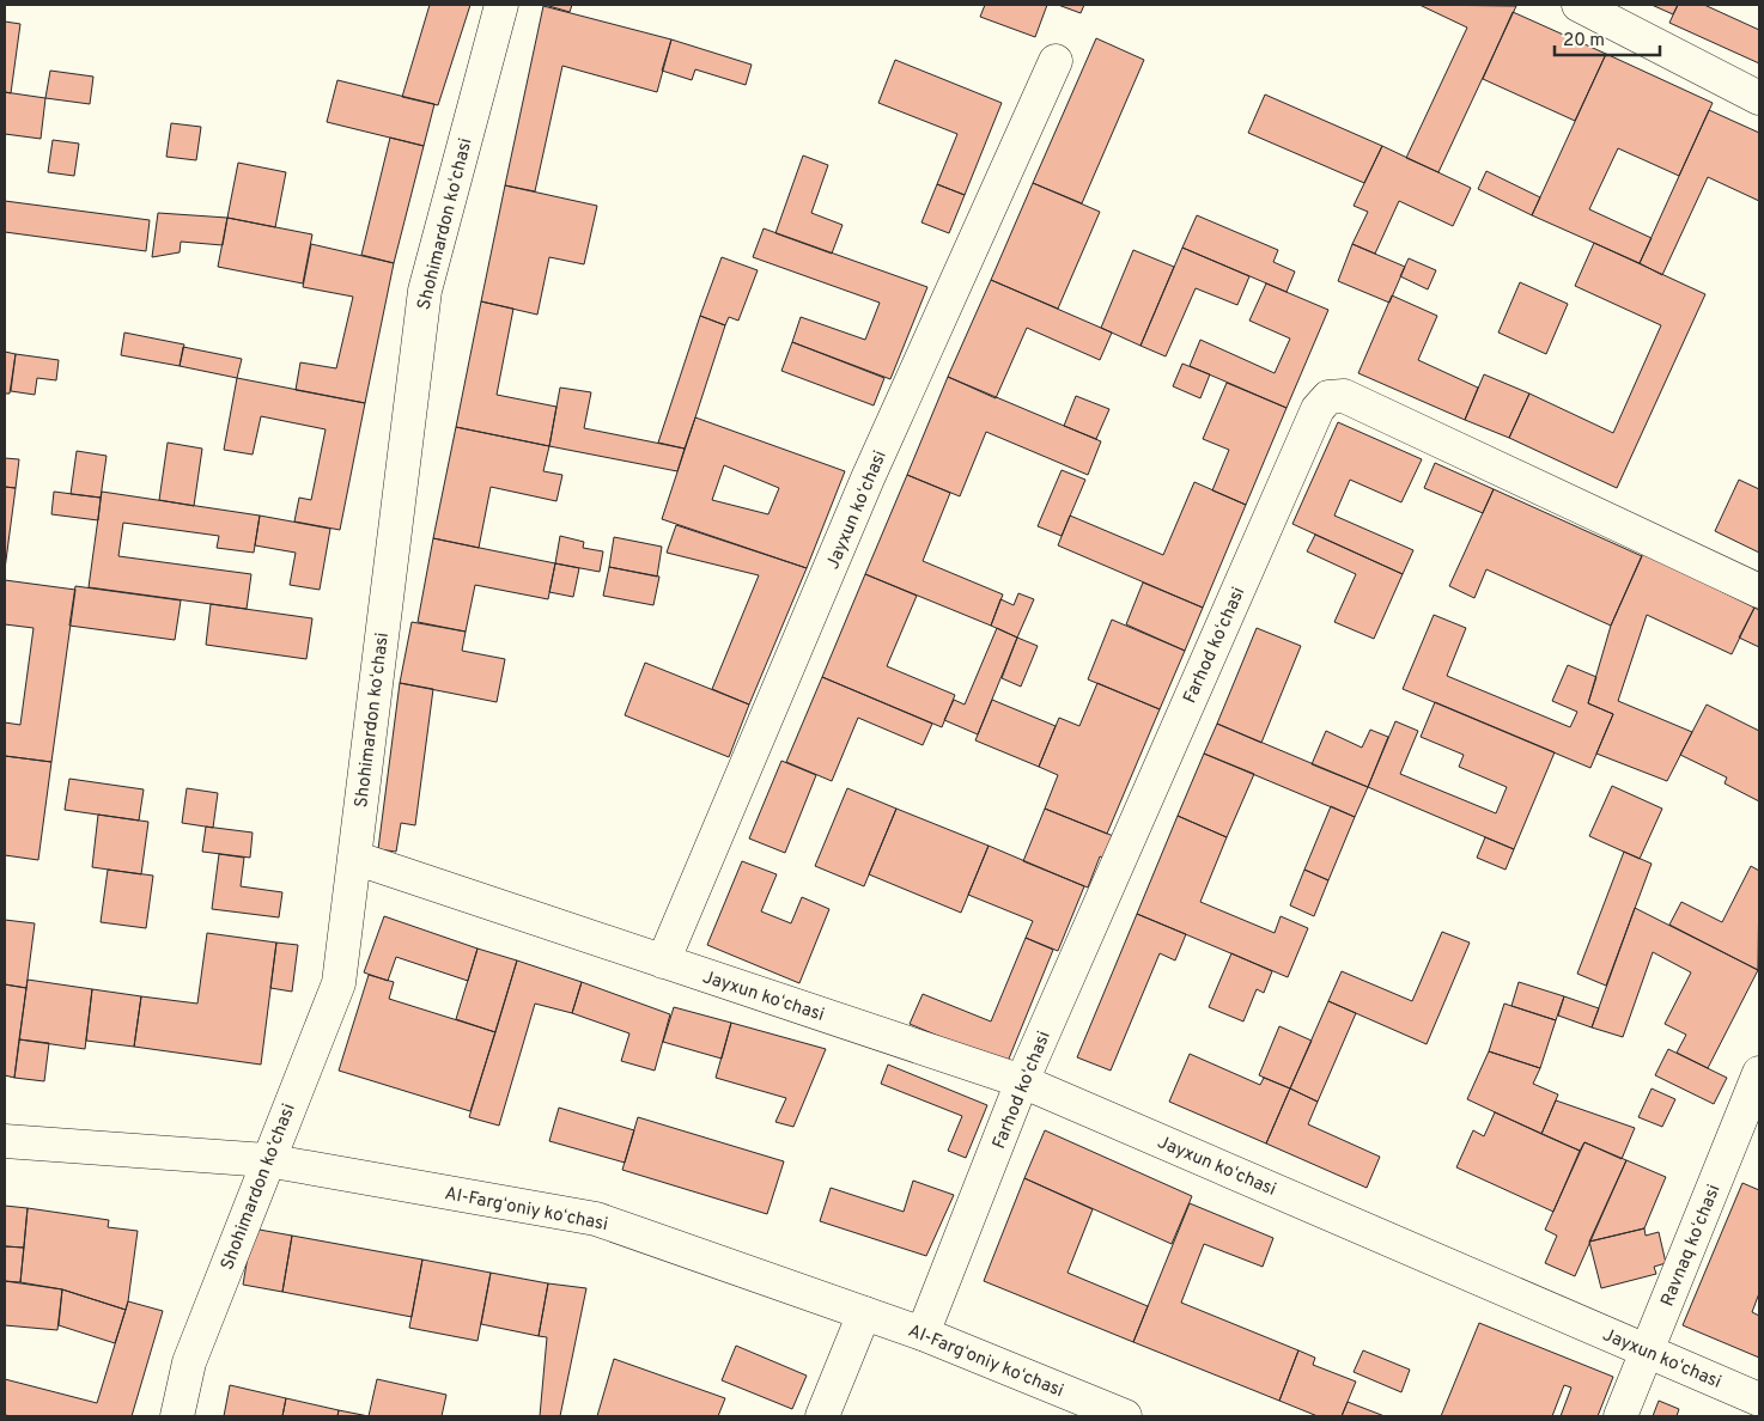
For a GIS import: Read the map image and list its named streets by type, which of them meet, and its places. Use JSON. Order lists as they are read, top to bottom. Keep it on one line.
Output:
{"streets":{"street":["Shohimardon koʻchasi","Jayxun koʻchasi","Farhod koʻchasi","Al-Fargʻoniy koʻchasi","Ravnaq koʻchasi"]},"crossings":[["Shohimardon koʻchasi","Jayxun koʻchasi"],["Shohimardon koʻchasi","Al-Fargʻoniy koʻchasi"],["Jayxun koʻchasi","Farhod koʻchasi"],["Jayxun koʻchasi","Ravnaq koʻchasi"],["Farhod koʻchasi","Al-Fargʻoniy koʻchasi"]],"scale_bar":"20 m"}
